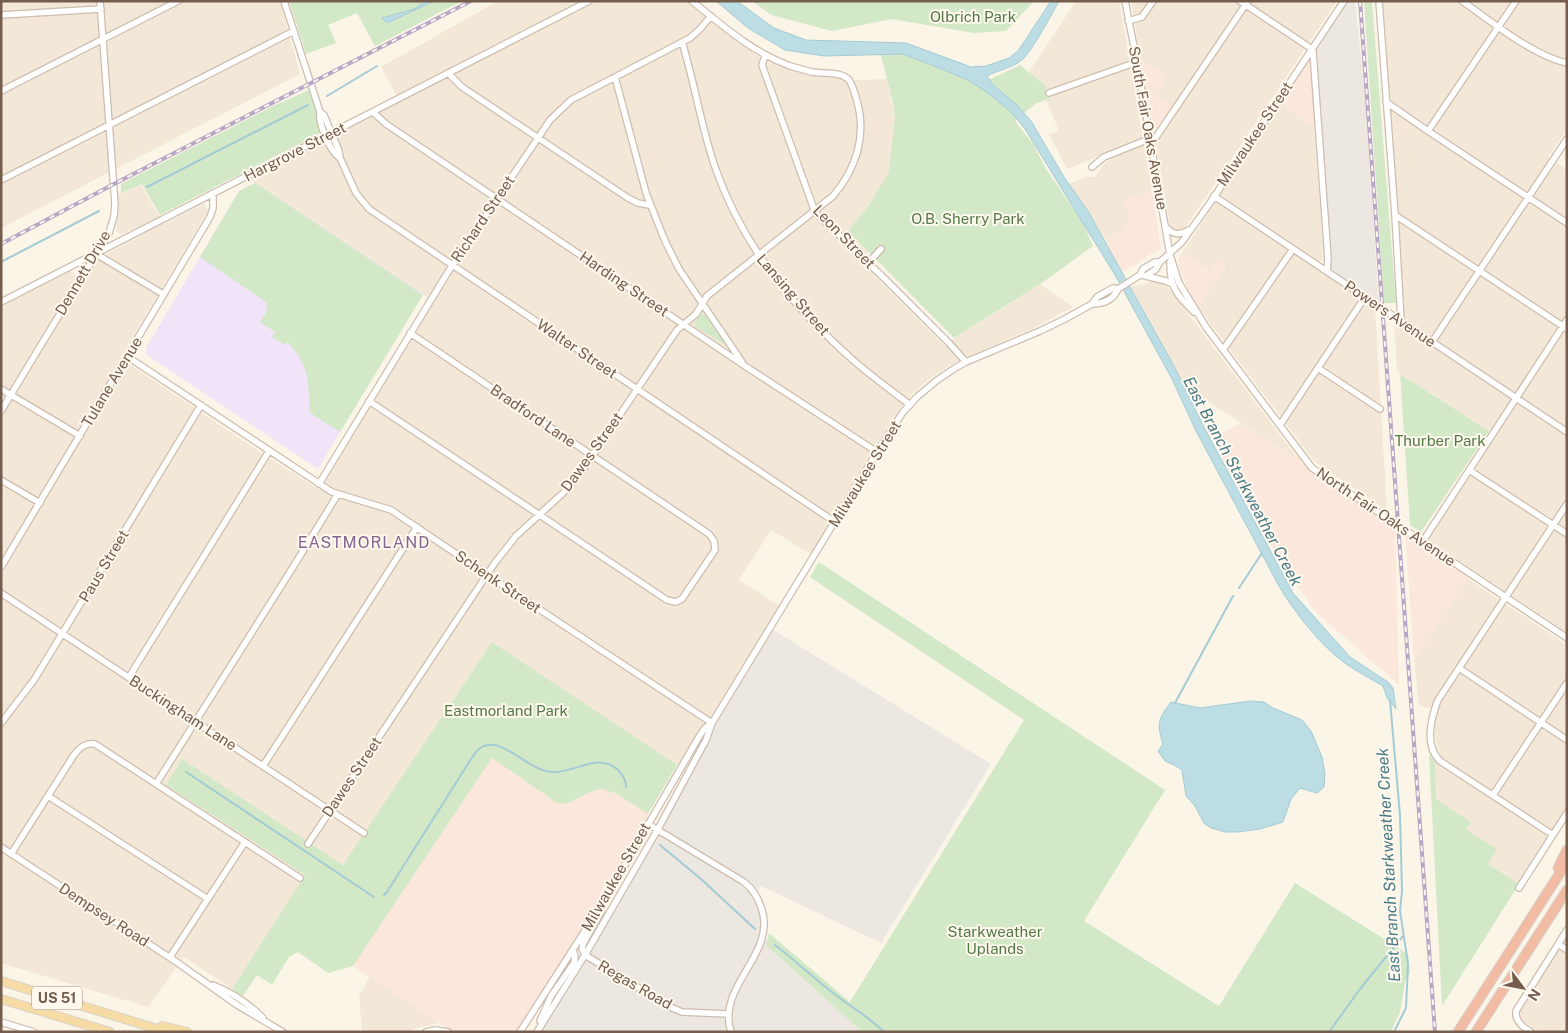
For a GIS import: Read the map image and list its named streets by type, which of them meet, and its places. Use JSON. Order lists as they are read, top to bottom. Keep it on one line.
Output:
{"streets":{"main road":["US 51"],"street":["South Fair Oaks Avenue","Milwaukee Street","Hargrove Street","Richard Street","Leon Street","Dennett Drive","Harding Street","Lansing Street","Powers Avenue","Walter Street","Tulane Avenue","Bradford Lane","Dawes Street","North Fair Oaks Avenue","Paus Street","Schenk Street","Buckingham Lane","Dempsey Road","Regas Road"]},"crossings":[["South Fair Oaks Avenue","Milwaukee Street"],["South Fair Oaks Avenue","North Fair Oaks Avenue"],["Milwaukee Street","Leon Street"],["Milwaukee Street","Harding Street"],["Milwaukee Street","Lansing Street"],["Milwaukee Street","Powers Avenue"],["Milwaukee Street","Walter Street"],["Milwaukee Street","North Fair Oaks Avenue"],["Milwaukee Street","Schenk Street"],["Milwaukee Street","Regas Road"],["Hargrove Street","Dennett Drive"],["Hargrove Street","Harding Street"],["Hargrove Street","Walter Street"],["Hargrove Street","Tulane Avenue"],["Richard Street","Harding Street"],["Richard Street","Lansing Street"],["Richard Street","Walter Street"],["Richard Street","Bradford Lane"],["Richard Street","Schenk Street"],["Leon Street","Dawes Street"],["Harding Street","Dawes Street"],["Lansing Street","Dawes Street"],["Walter Street","Dawes Street"],["Tulane Avenue","Schenk Street"],["Bradford Lane","Dawes Street"],["Dawes Street","Schenk Street"],["Dawes Street","Buckingham Lane"],["Paus Street","Schenk Street"],["Paus Street","Buckingham Lane"]],"districts":["EASTMORLAND"],"water":["East Branch Starkweather Creek"],"parks":["Olbrich Park","O.B. Sherry Park","Thurber Park","Eastmorland Park","Starkweather Uplands"],"north":"bottom right"}
